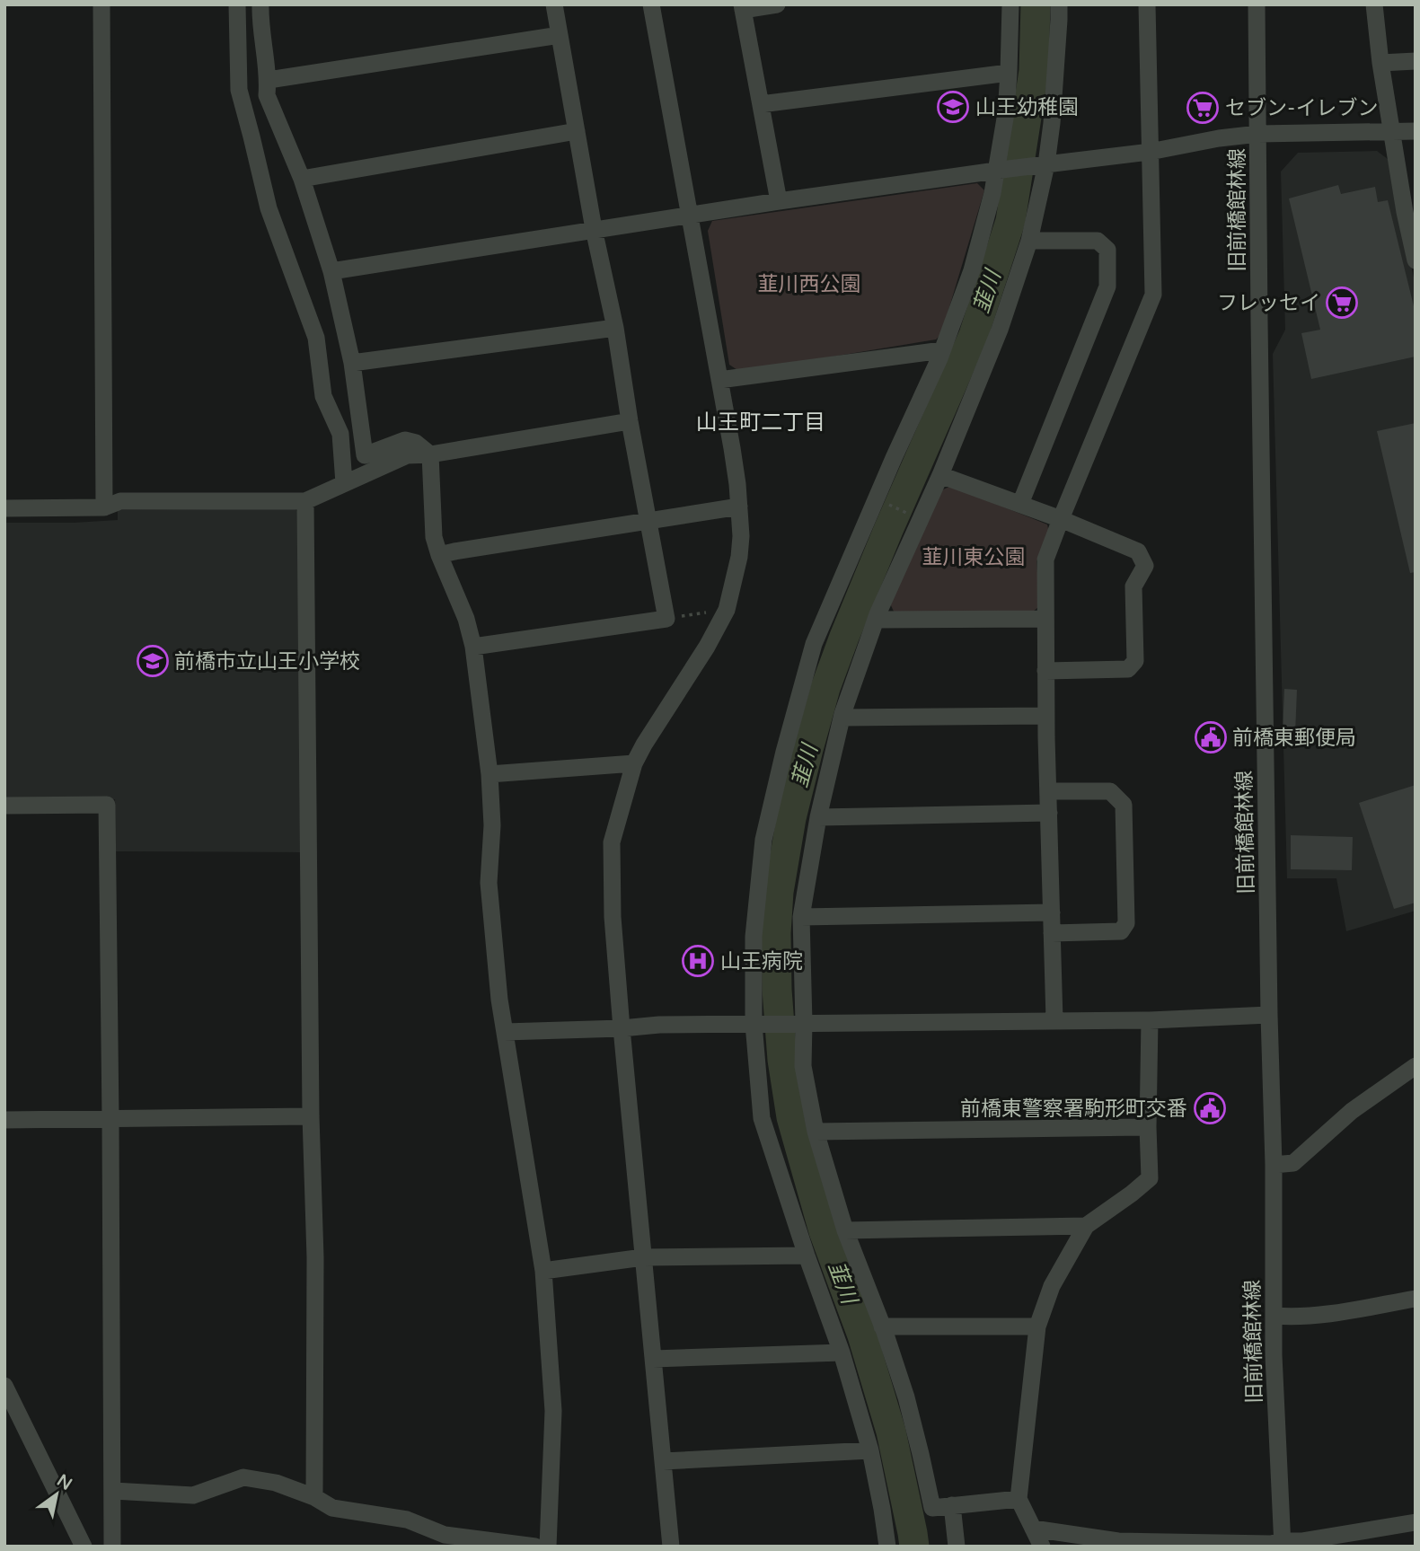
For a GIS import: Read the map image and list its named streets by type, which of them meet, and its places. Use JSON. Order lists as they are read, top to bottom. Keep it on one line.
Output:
{"streets":{"street":["旧前橋館林線"]},"districts":["山王町二丁目"],"water":["韮川"],"parks":["韮川西公園","韮川東公園"],"places":{"school or university":["山王幼稚園","前橋市立山王小学校"],"supermarket":["セブン-イレブン","フレッセイ"],"public building":["前橋東郵便局","前橋東警察署駒形町交番"],"hospital":["山王病院"]},"north":"top right"}
